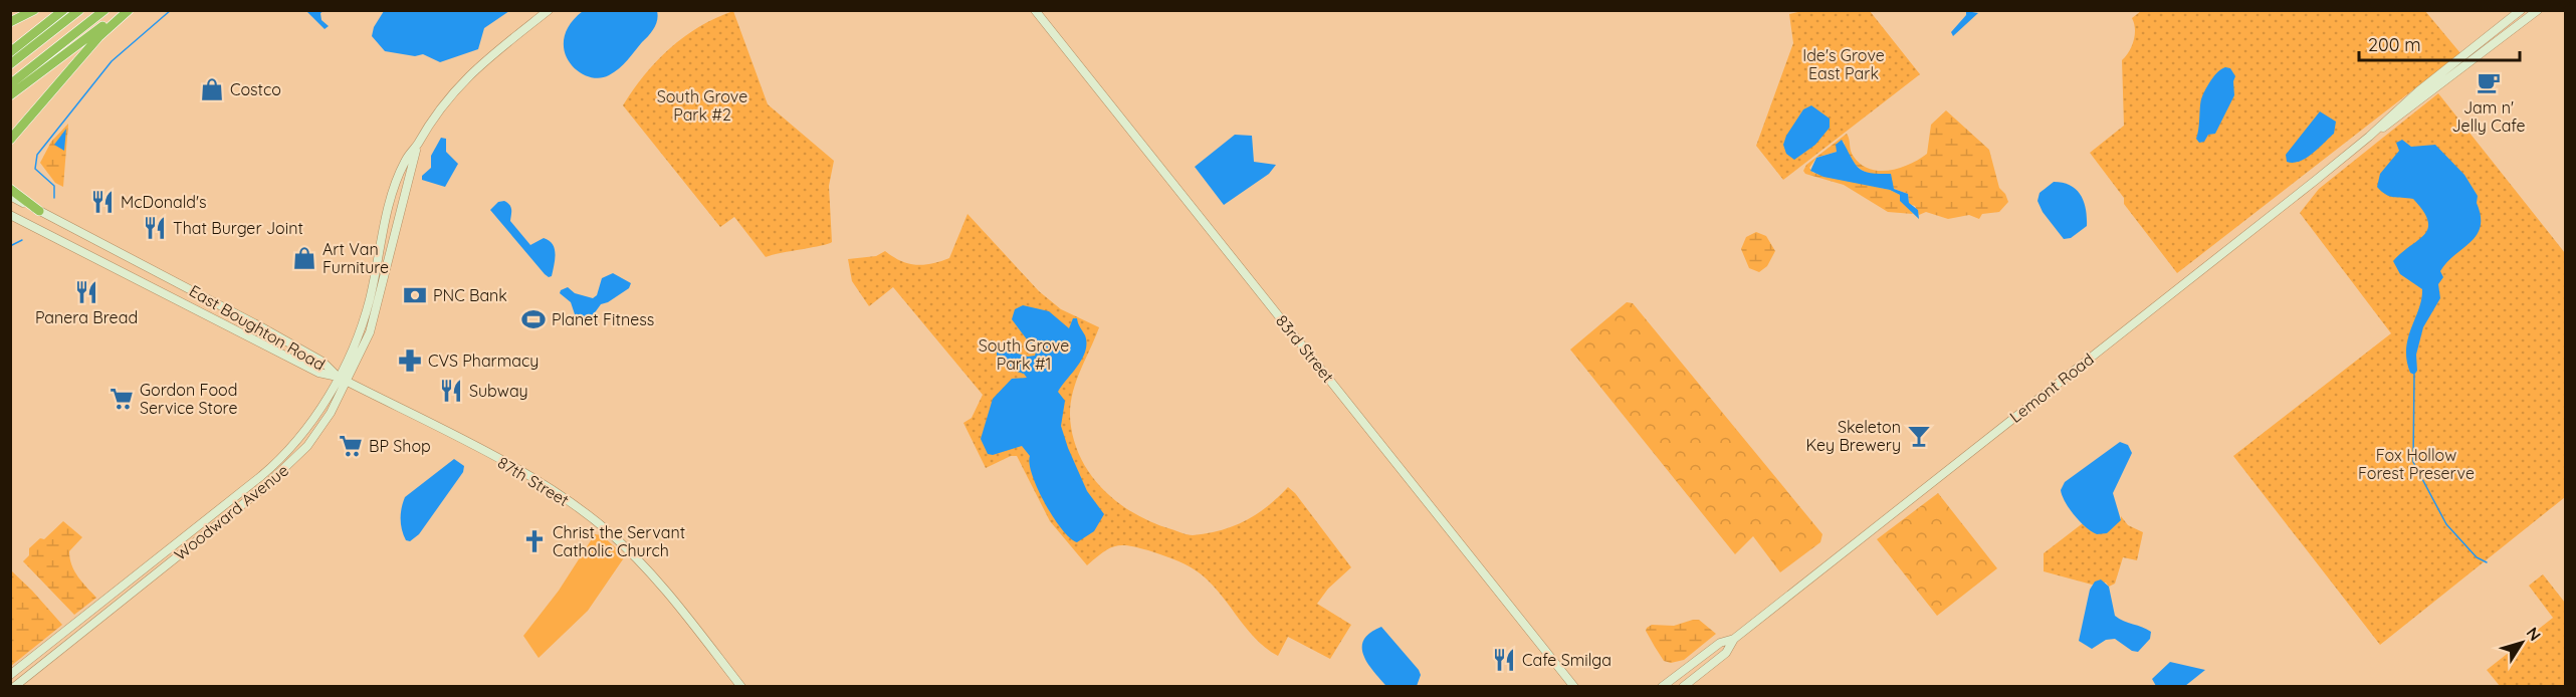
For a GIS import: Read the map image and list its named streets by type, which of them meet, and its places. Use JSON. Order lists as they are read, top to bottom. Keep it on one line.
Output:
{"streets":{"main road":["East Boughton Road","83rd Street","Lemont Road","87th Street","Woodward Avenue"]},"crossings":[["East Boughton Road","87th Street"],["East Boughton Road","Woodward Avenue"],["87th Street","Woodward Avenue"]],"parks":["Ide's Grove East Park","South Grove Park #2","South Grove Park #1","Fox Hollow Forest Preserve"],"places":{"cafe":["Jam n' Jelly Cafe"],"shop":["Costco","Art Van Furniture"],"restaurant":["McDonald's","That Burger Joint","Panera Bread","Subway","Cafe Smilga"],"bank":["PNC Bank"],"sports":["Planet Fitness"],"pharmacy":["CVS Pharmacy"],"supermarket":["Gordon Food Service Store","BP Shop"],"bar":["Skeleton Key Brewery"],"church":["Christ the Servant Catholic Church"]},"scale_bar":"200 m","north":"top right"}
